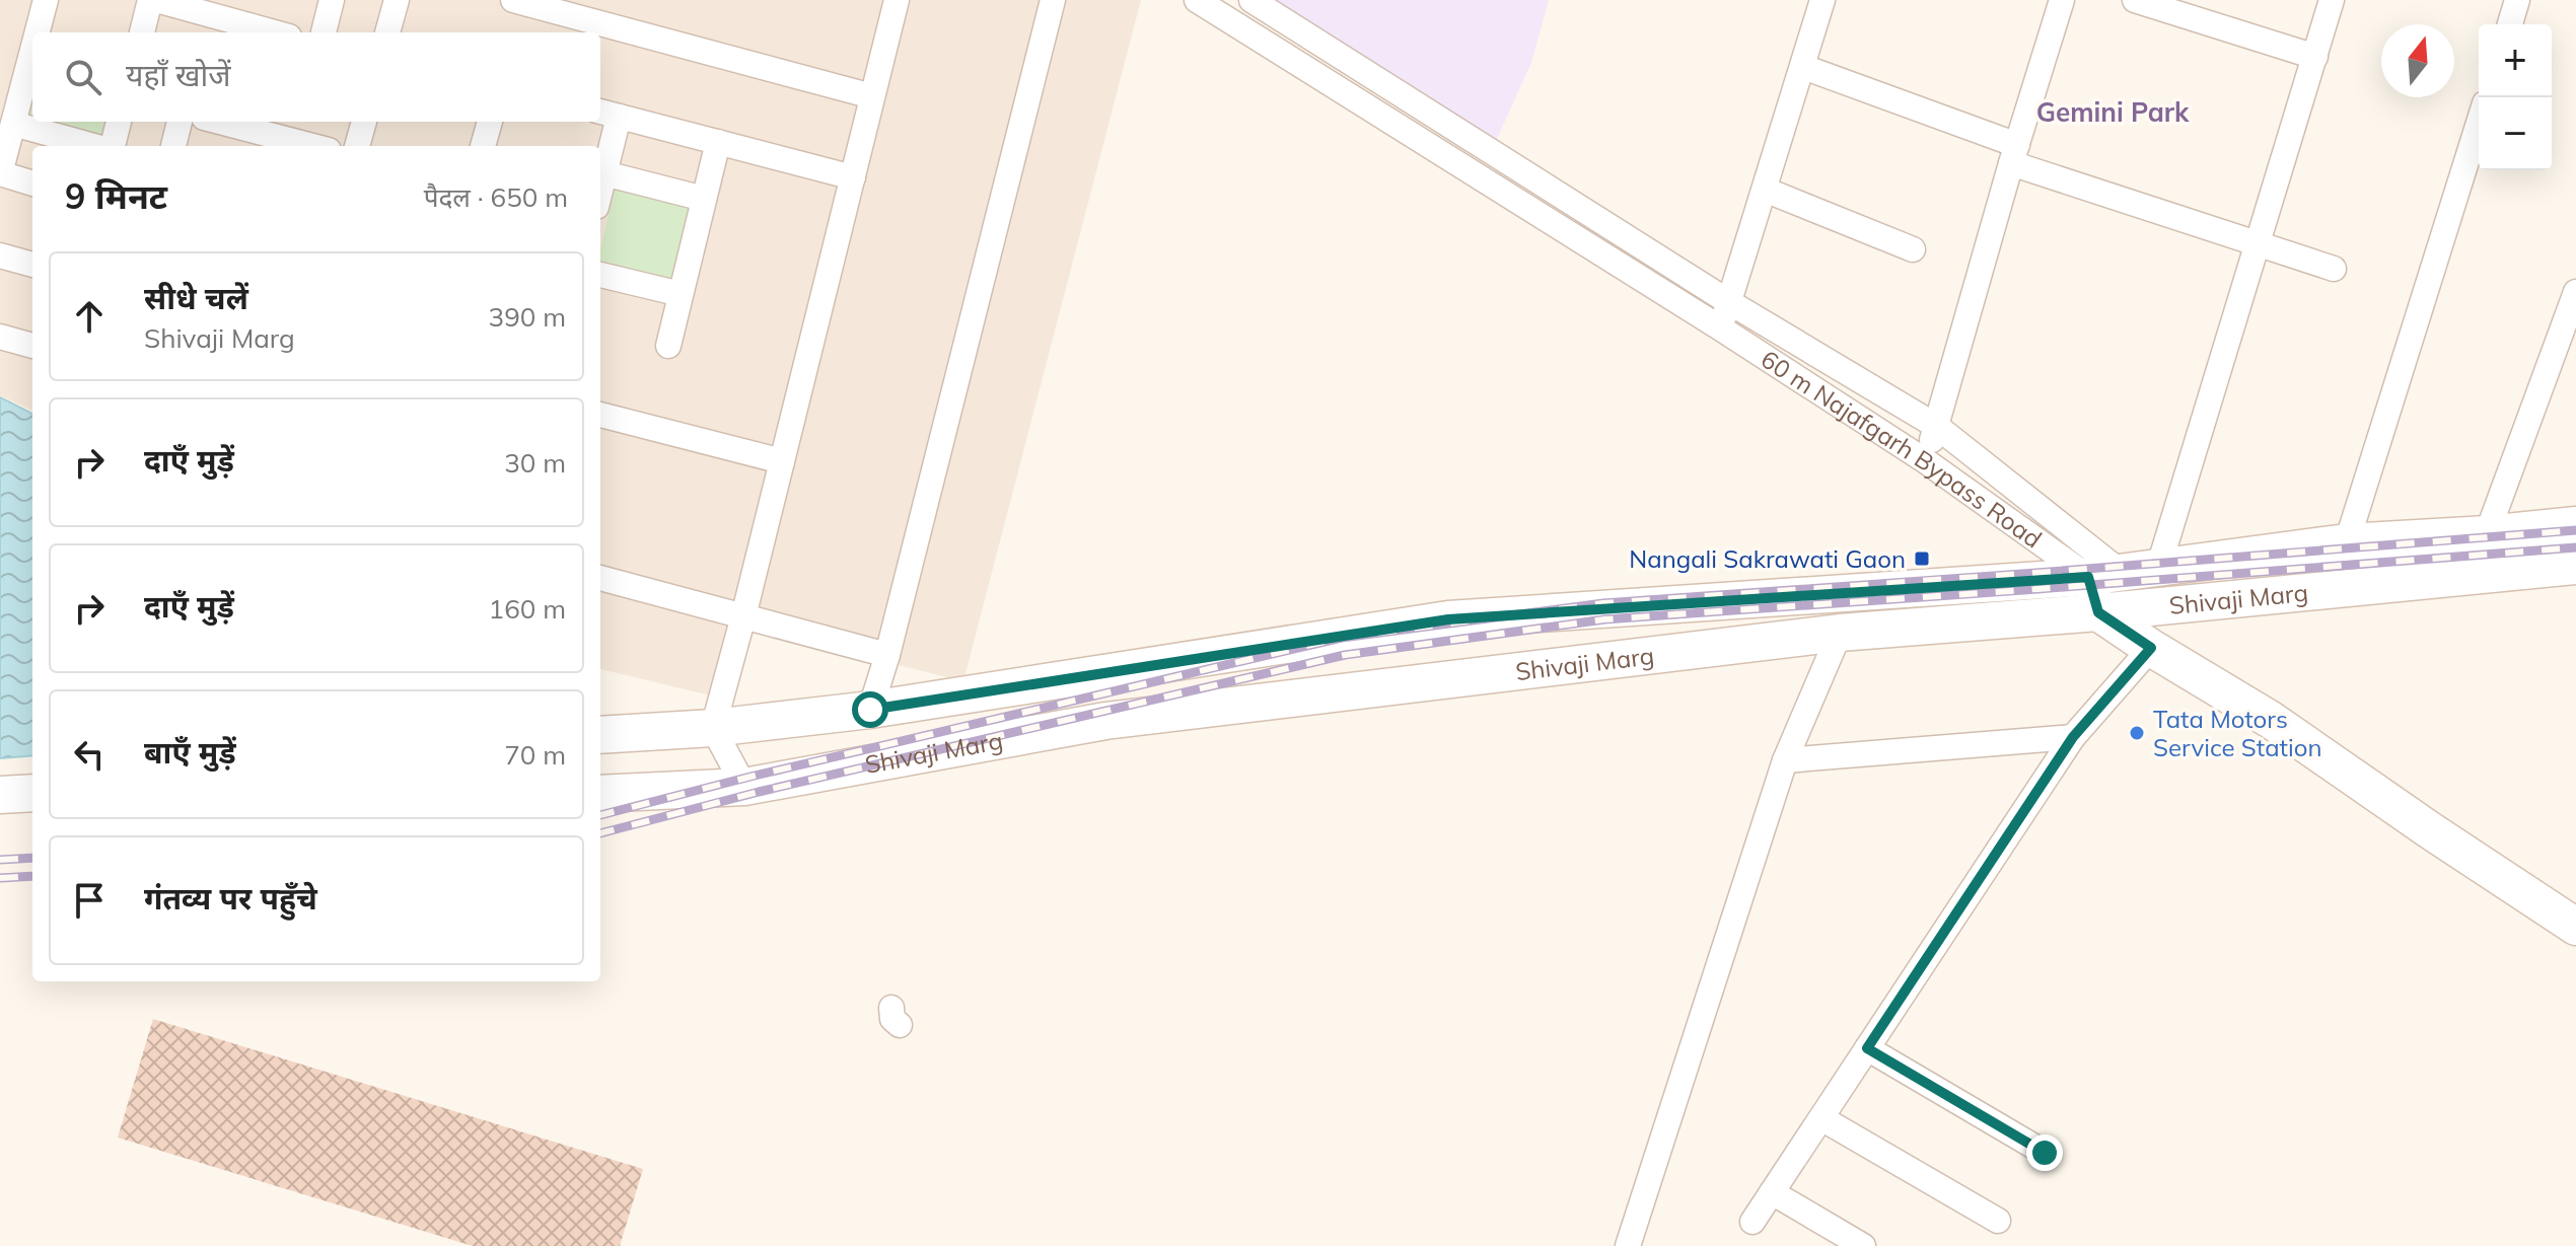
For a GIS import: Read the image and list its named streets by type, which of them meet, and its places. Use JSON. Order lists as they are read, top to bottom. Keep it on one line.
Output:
{"streets":{"main road":["60 m Najafgarh Bypass Road","Shivaji Marg"]},"crossings":[["60 m Najafgarh Bypass Road","Shivaji Marg"]],"districts":["Gemini Park"],"places":{"transit":["Nangali Sakrawati Gaon"],"other":["Tata Motors Service Station"]},"north":"top","page":{"map_buttons":["+","−"],"search":"यहाँ खोजें","heading":["9 मिनट","पैदल · 650 m"],"list":[["सीधे चलें","Shivaji Marg","390 m"],["दाएँ मुड़ें","30 m"],["दाएँ मुड़ें","160 m"],["बाएँ मुड़ें","70 m"],"गंतव्य पर पहुँचे"]}}
